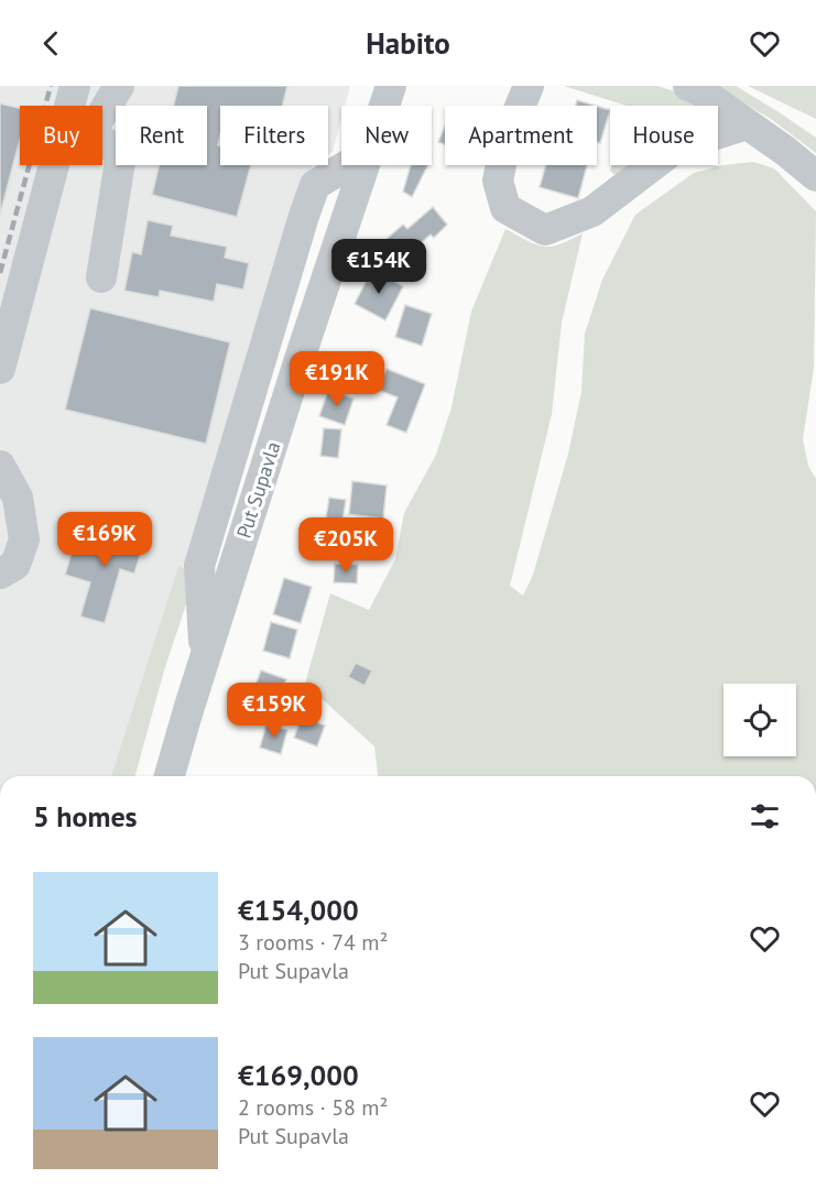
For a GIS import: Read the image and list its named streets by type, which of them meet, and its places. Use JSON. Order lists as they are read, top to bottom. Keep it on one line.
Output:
{"streets":{"street":["Put Supavla"]},"page":{"header":"Habito","chip":["Buy","Rent","Filters","New","Apartment","House"],"price":["€154K","€191K","€169K","€205K","€159K"],"heading":"5 homes","list":[{"name":"€154,000","note":"3 rooms · 74 m² · Put Supavla"},{"name":"€169,000","note":"2 rooms · 58 m² · Put Supavla"}]}}
